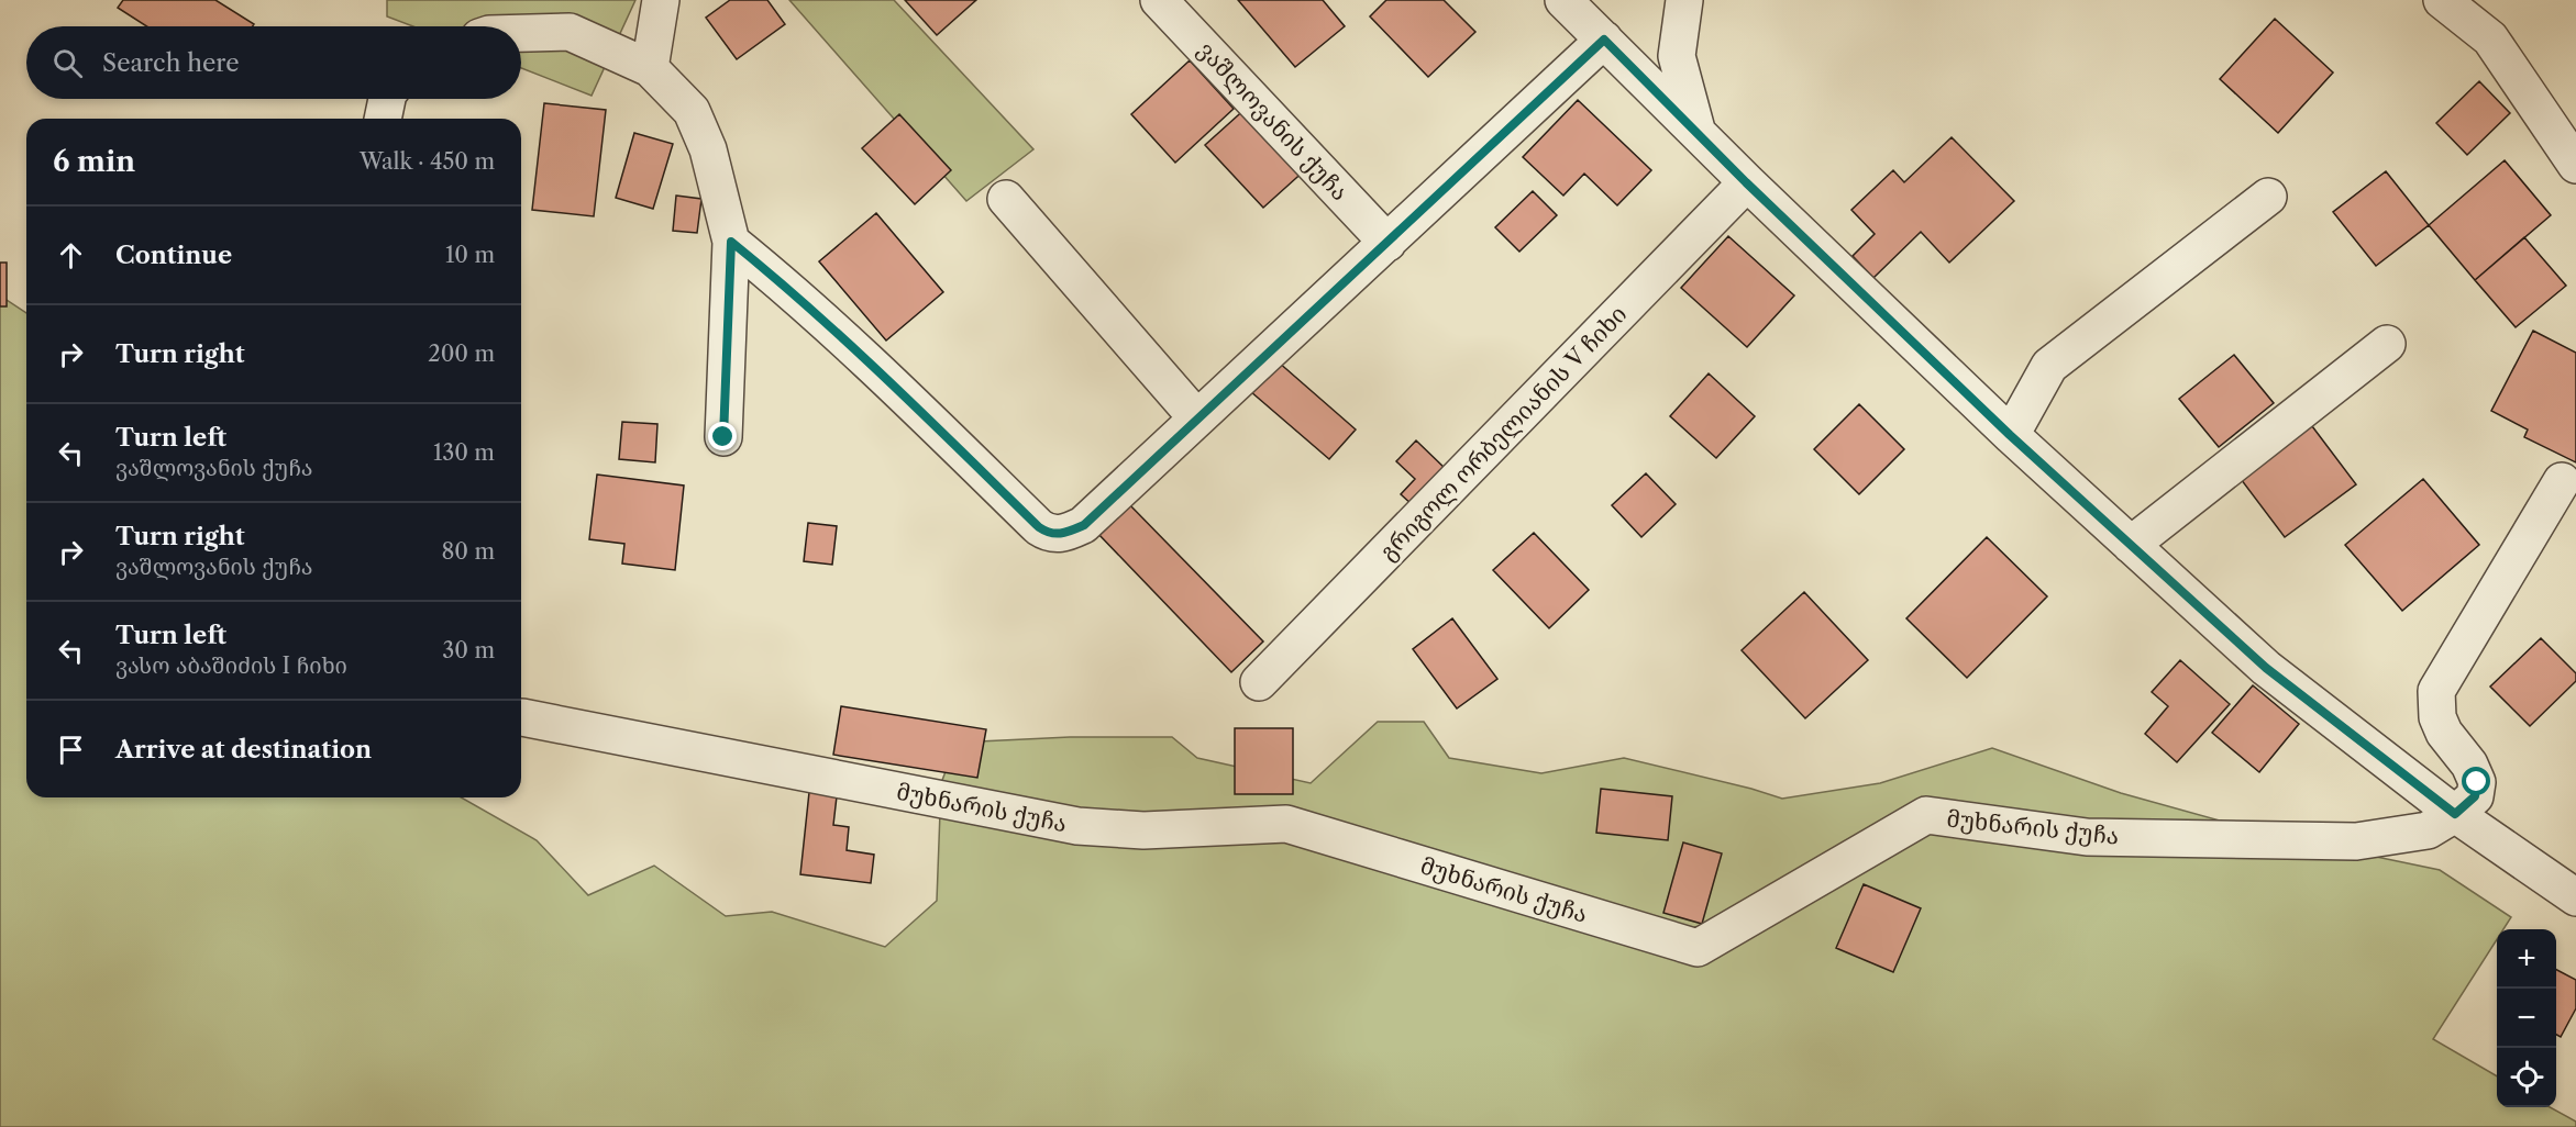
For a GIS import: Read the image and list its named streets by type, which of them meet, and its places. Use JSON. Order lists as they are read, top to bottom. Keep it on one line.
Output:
{"streets":{"street":["ვაშლოვანის ქუჩა","გრიგოლ ორბელიანის V ჩიხი","მუხნარის ქუჩა"]},"page":{"search":"Search here","heading":["6 min","Walk · 450 m"],"list":[["Continue","10 m"],["Turn right","200 m"],["Turn left","ვაშლოვანის ქუჩა","130 m"],["Turn right","ვაშლოვანის ქუჩა","80 m"],["Turn left","ვასო აბაშიძის I ჩიხი","30 m"],"Arrive at destination"],"map_buttons":["+","−"]}}
